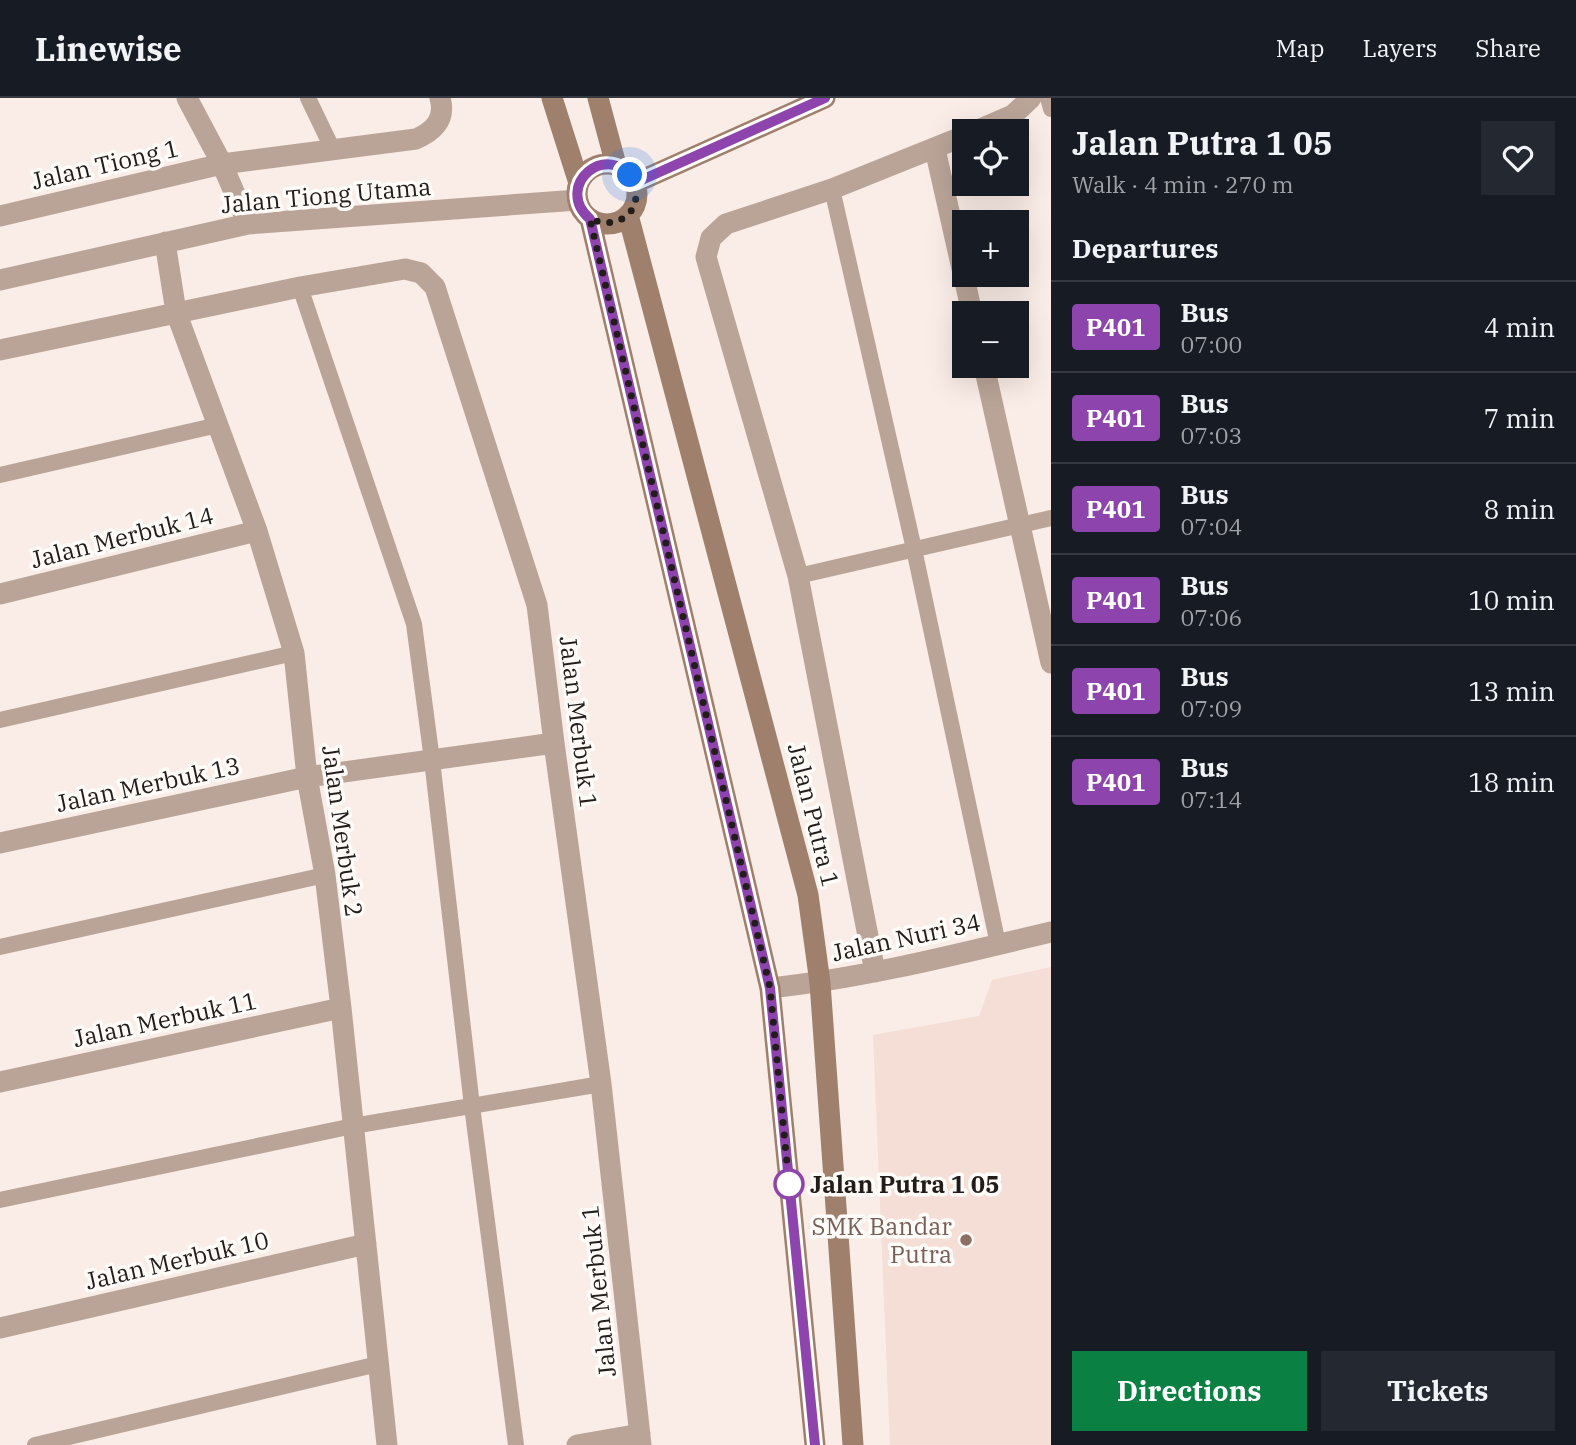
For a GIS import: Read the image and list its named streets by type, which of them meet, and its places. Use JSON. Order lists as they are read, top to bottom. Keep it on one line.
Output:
{"streets":{"main road":["Jalan Putra 1"],"street":["Jalan Tiong 1","Jalan Tiong Utama","Jalan Merbuk 14","Jalan Merbuk 1","Jalan Merbuk 13","Jalan Merbuk 2","Jalan Nuri 34","Jalan Merbuk 11","Jalan Merbuk 10"]},"crossings":[["Jalan Tiong Utama","Jalan Putra 1"],["Jalan Tiong Utama","Jalan Merbuk 2"],["Jalan Merbuk 14","Jalan Merbuk 2"],["Jalan Merbuk 1","Jalan Merbuk 13"],["Jalan Merbuk 1","Jalan Merbuk 2"],["Jalan Merbuk 13","Jalan Merbuk 2"],["Jalan Putra 1","Jalan Nuri 34"],["Jalan Merbuk 2","Jalan Merbuk 11"],["Jalan Merbuk 2","Jalan Merbuk 10"]],"places":["Jalan Putra 1 05","SMK Bandar Putra"],"lines":["bus line P401"],"page":{"header":"Linewise","nav":["Map","Layers","Share"],"heading":[["Jalan Putra 1 05","Walk · 4 min · 270 m"],"Departures"],"map_buttons":["+","−"],"list":[{"mark":"P401","name":"Bus","note":"07:00","value":"4 min"},{"mark":"P401","name":"Bus","note":"07:03","value":"7 min"},{"mark":"P401","name":"Bus","note":"07:04","value":"8 min"},{"mark":"P401","name":"Bus","note":"07:06","value":"10 min"},{"mark":"P401","name":"Bus","note":"07:09","value":"13 min"},{"mark":"P401","name":"Bus","note":"07:14","value":"18 min"}],"buttons":["Directions","Tickets"]}}
